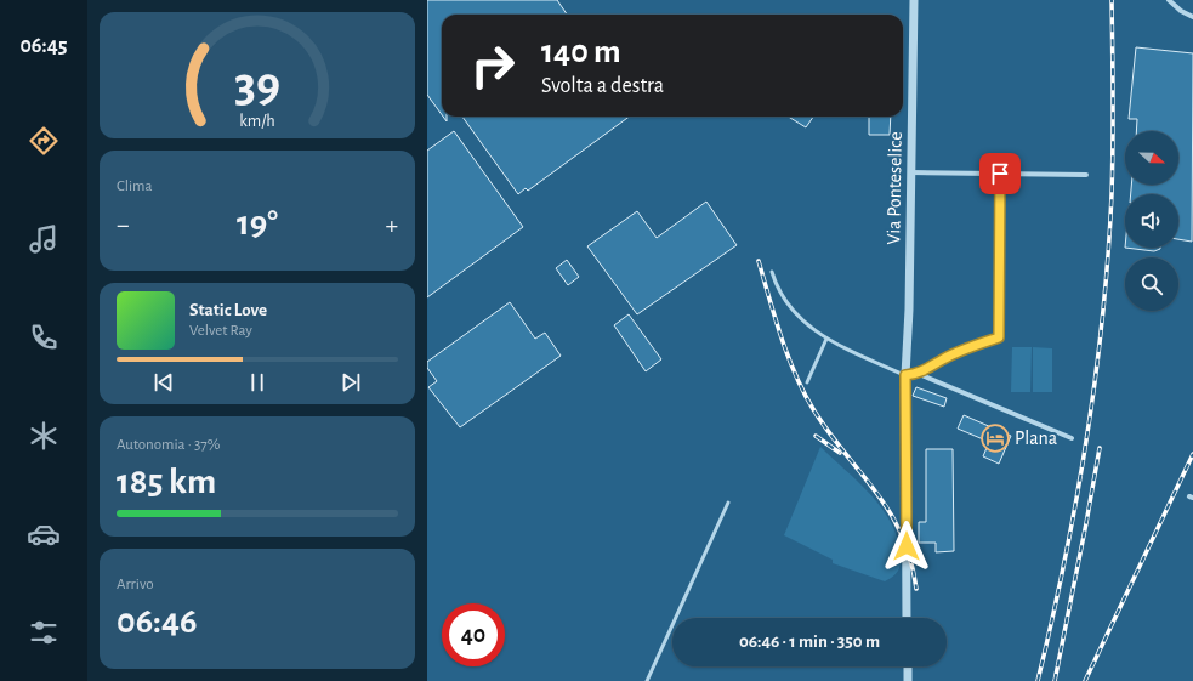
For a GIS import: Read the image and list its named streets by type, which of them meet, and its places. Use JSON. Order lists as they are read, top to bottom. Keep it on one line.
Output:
{"streets":{"street":["Via Ponteselice"]},"places":{"hotel":["Plana"]},"north":"right","page":{"tabs":"06:45","turn":["140 m","Svolta a destra"],"tile":["Clima",["Autonomia · 37%","185 km"],["Arrivo","06:46"]],"heat":["−","19°","+"],"song":["Static Love","Velvet Ray"],"limit":"40","trip":"06:46 · 1 min · 350 m","gauge":["39","km/h"]}}
